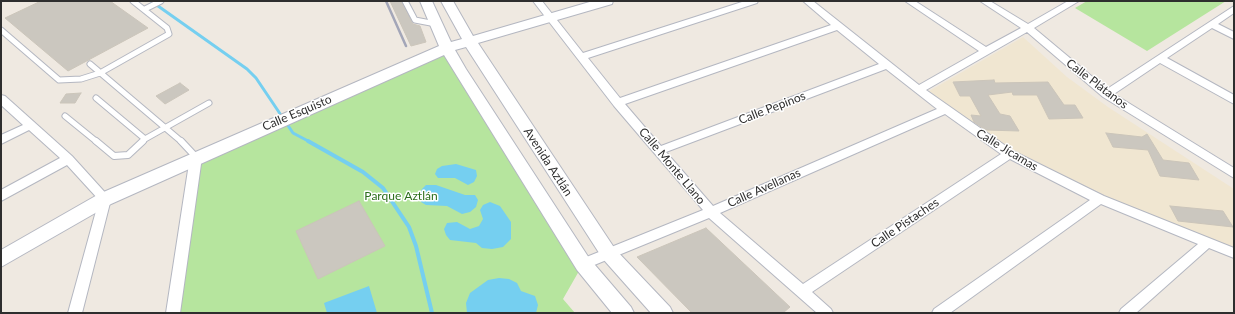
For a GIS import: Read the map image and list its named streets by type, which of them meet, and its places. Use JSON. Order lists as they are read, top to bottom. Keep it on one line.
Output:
{"streets":{"main road":["Calle Esquisto","Avenida Aztlán"],"street":["Calle Plátanos","Calle Pepinos","Calle Jícamas","Calle Monte Llano","Calle Avellanas","Calle Pistaches"]},"crossings":[["Calle Pepinos","Calle Jícamas"],["Calle Pepinos","Calle Monte Llano"],["Calle Esquisto","Avenida Aztlán"],["Calle Esquisto","Calle Monte Llano"],["Calle Jícamas","Calle Avellanas"],["Calle Jícamas","Calle Pistaches"],["Avenida Aztlán","Calle Avellanas"],["Calle Monte Llano","Calle Avellanas"],["Calle Monte Llano","Calle Pistaches"]],"parks":["Parque Aztlán"]}
